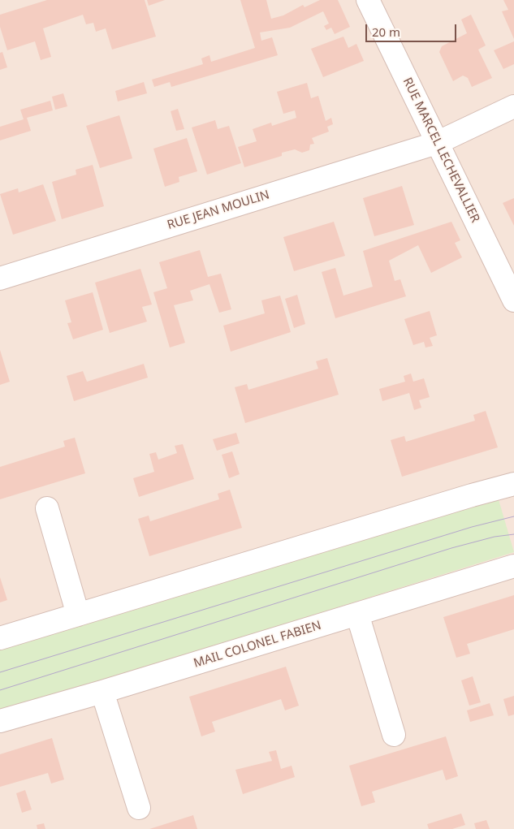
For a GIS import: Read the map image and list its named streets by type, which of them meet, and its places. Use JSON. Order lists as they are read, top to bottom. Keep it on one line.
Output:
{"streets":{"street":["RUE MARCEL LECHEVALLIER","RUE JEAN MOULIN","MAIL COLONEL FABIEN"]},"crossings":[["RUE MARCEL LECHEVALLIER","RUE JEAN MOULIN"]],"scale_bar":"20 m"}
